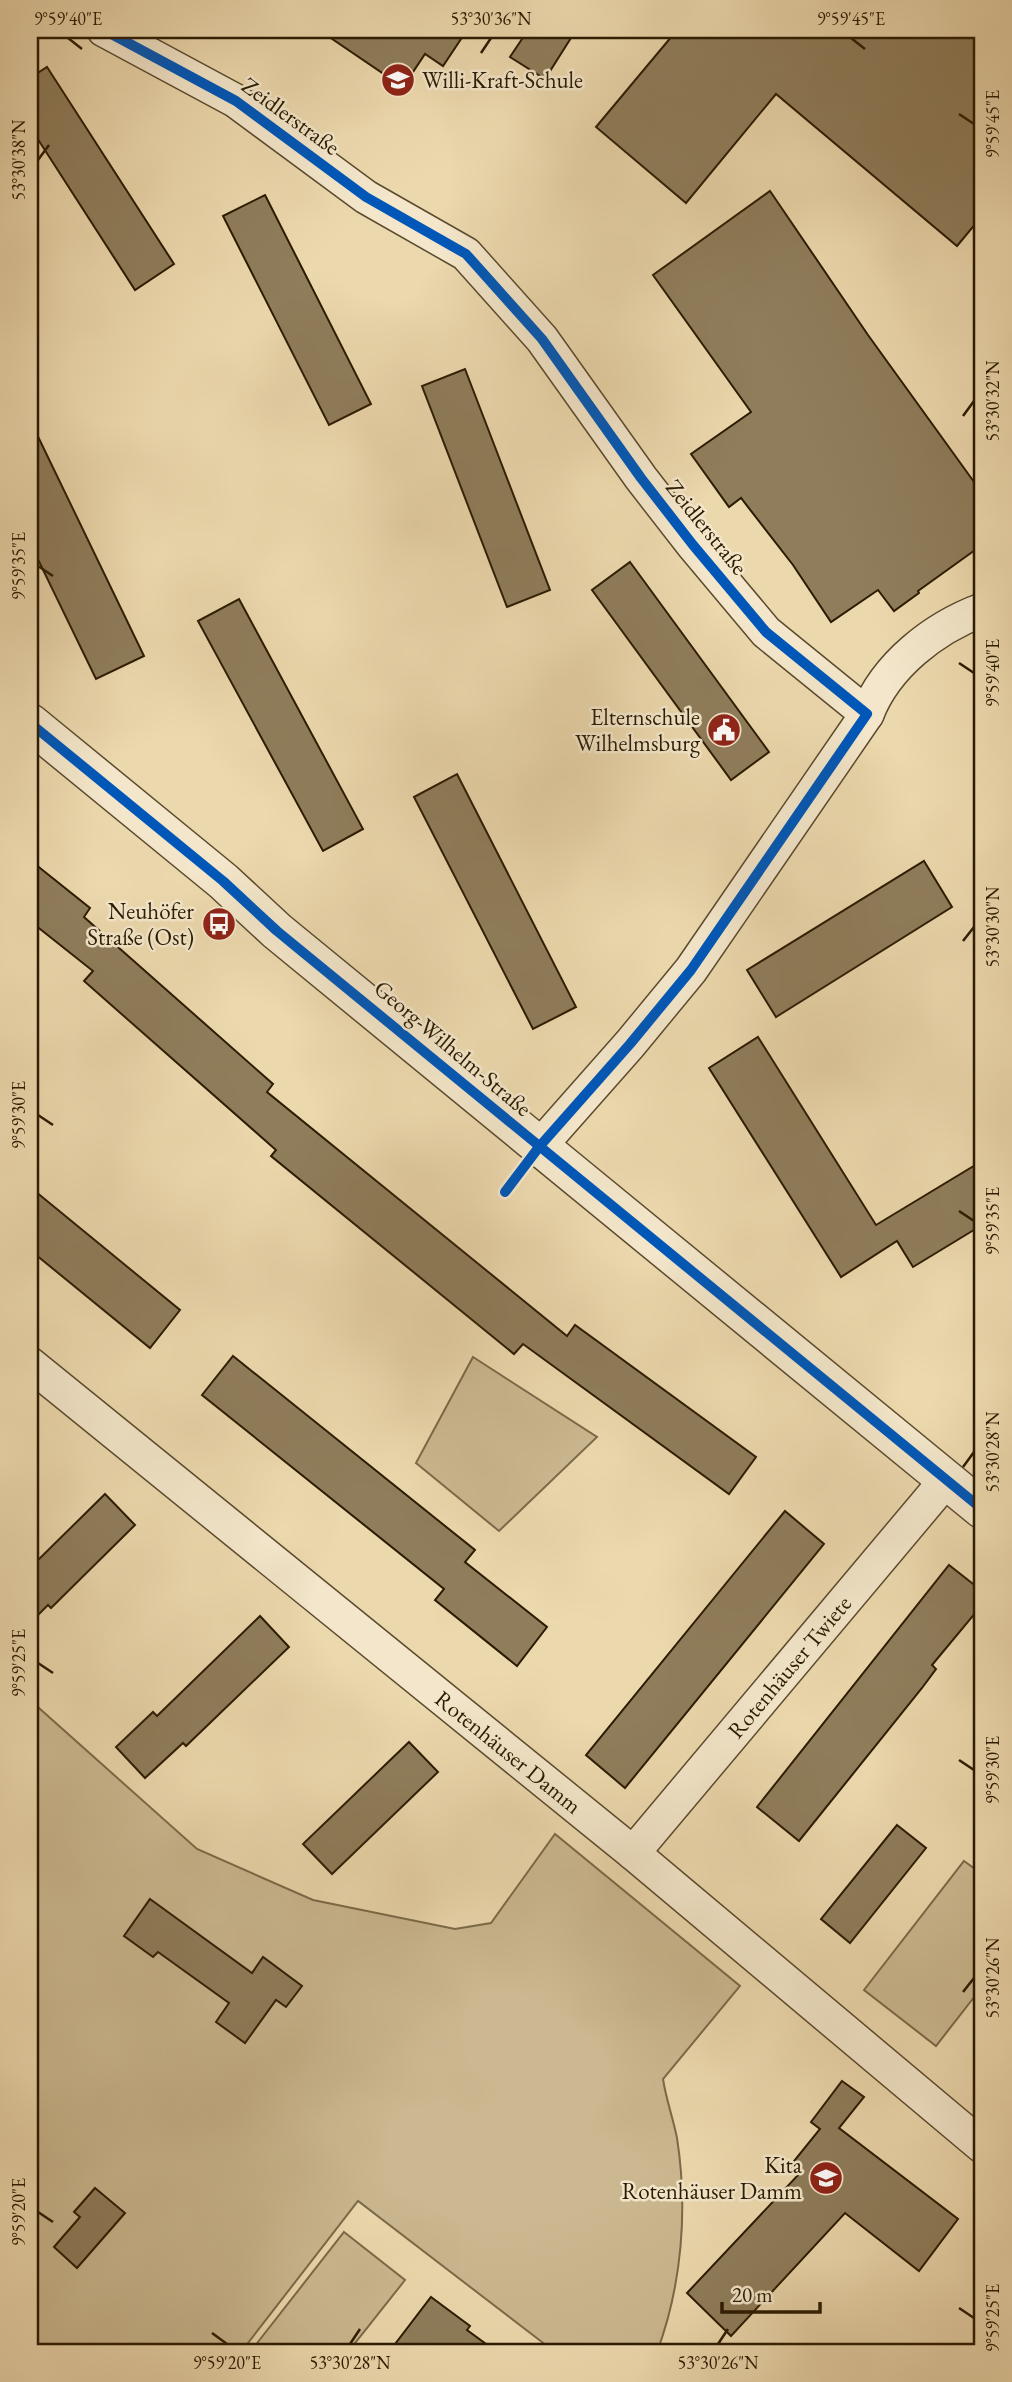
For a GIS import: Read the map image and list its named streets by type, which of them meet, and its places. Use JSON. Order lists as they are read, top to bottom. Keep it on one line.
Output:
{"streets":{"street":["Zeidlerstraße","Georg-Wilhelm-Straße","Rotenhäuser Twiete","Rotenhäuser Damm"]},"crossings":[["Georg-Wilhelm-Straße","Rotenhäuser Twiete"],["Rotenhäuser Twiete","Rotenhäuser Damm"]],"places":{"school or university":["Willi-Kraft-Schule","Kita Rotenhäuser Damm"],"public building":["Elternschule Wilhelmsburg"],"bus stop":["Neuhöfer Straße (Ost)"]},"scale_bar":"20 m","coordinates":["9°59'40\"E","53°30'36\"N","9°59'45\"E","53°30'38\"N","53°30'32\"N","9°59'35\"E","53°30'30\"N","9°59'30\"E","53°30'28\"N","9°59'25\"E","53°30'26\"N","9°59'20\"E"]}
